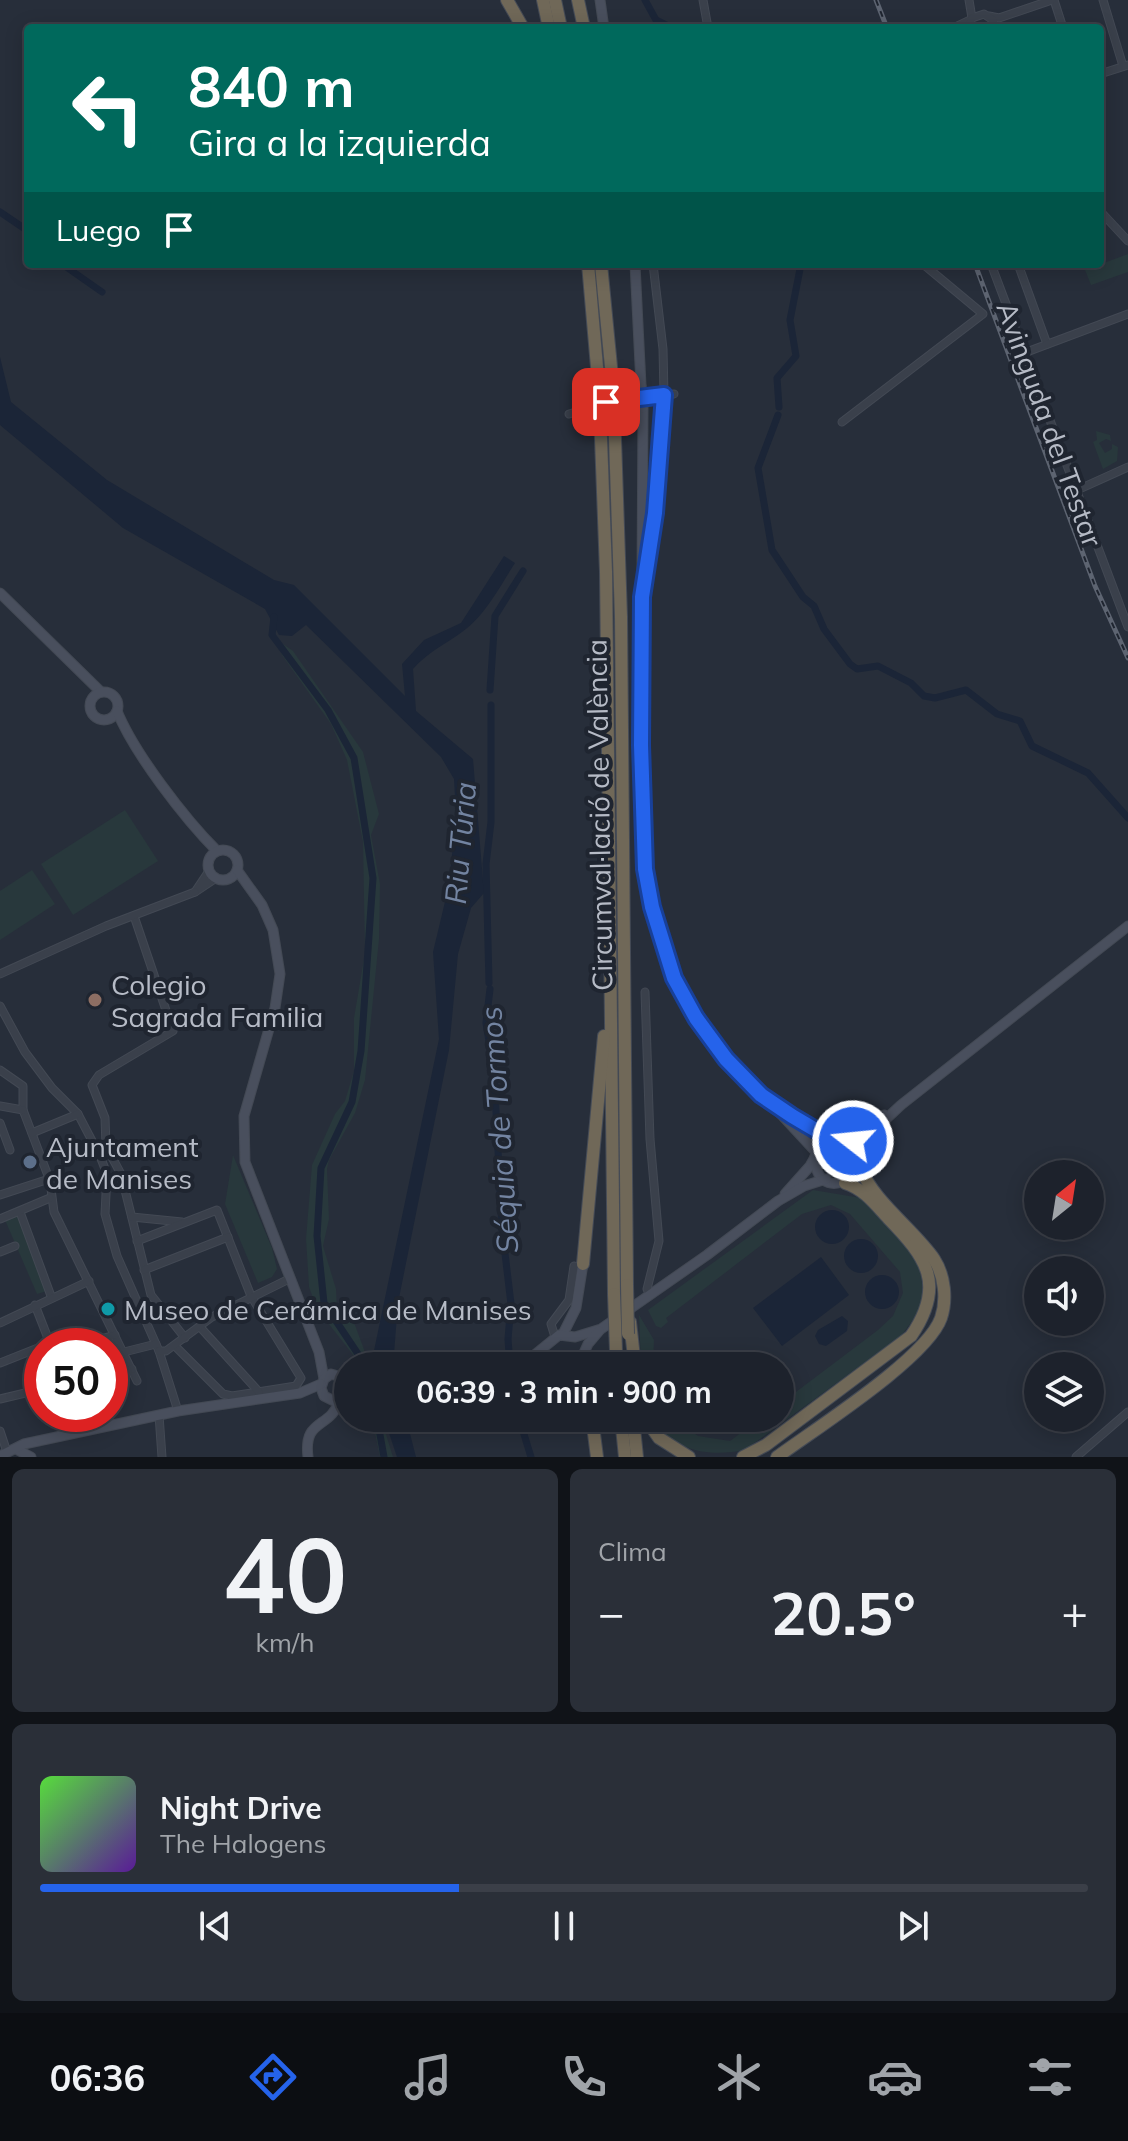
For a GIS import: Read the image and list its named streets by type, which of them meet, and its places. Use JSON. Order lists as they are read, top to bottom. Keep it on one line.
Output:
{"streets":{"highway":["Circumval·lació de València"],"street":["Avinguda del Testar"]},"water":["Riu Túria","Séquia de Tormos"],"places":["Colegio Sagrada Familia","Ajuntament de Manises","Museo de Cerámica de Manises"],"north":"top right","page":{"turn":["840 m","Gira a la izquierda"],"then":"Luego","limit":"50","trip":"06:39 · 3 min · 900 m","tile":[["40","km/h"],"Clima"],"heat":["−","20.5°","+"],"song":["Night Drive","The Halogens"],"tabs":"06:36"}}
